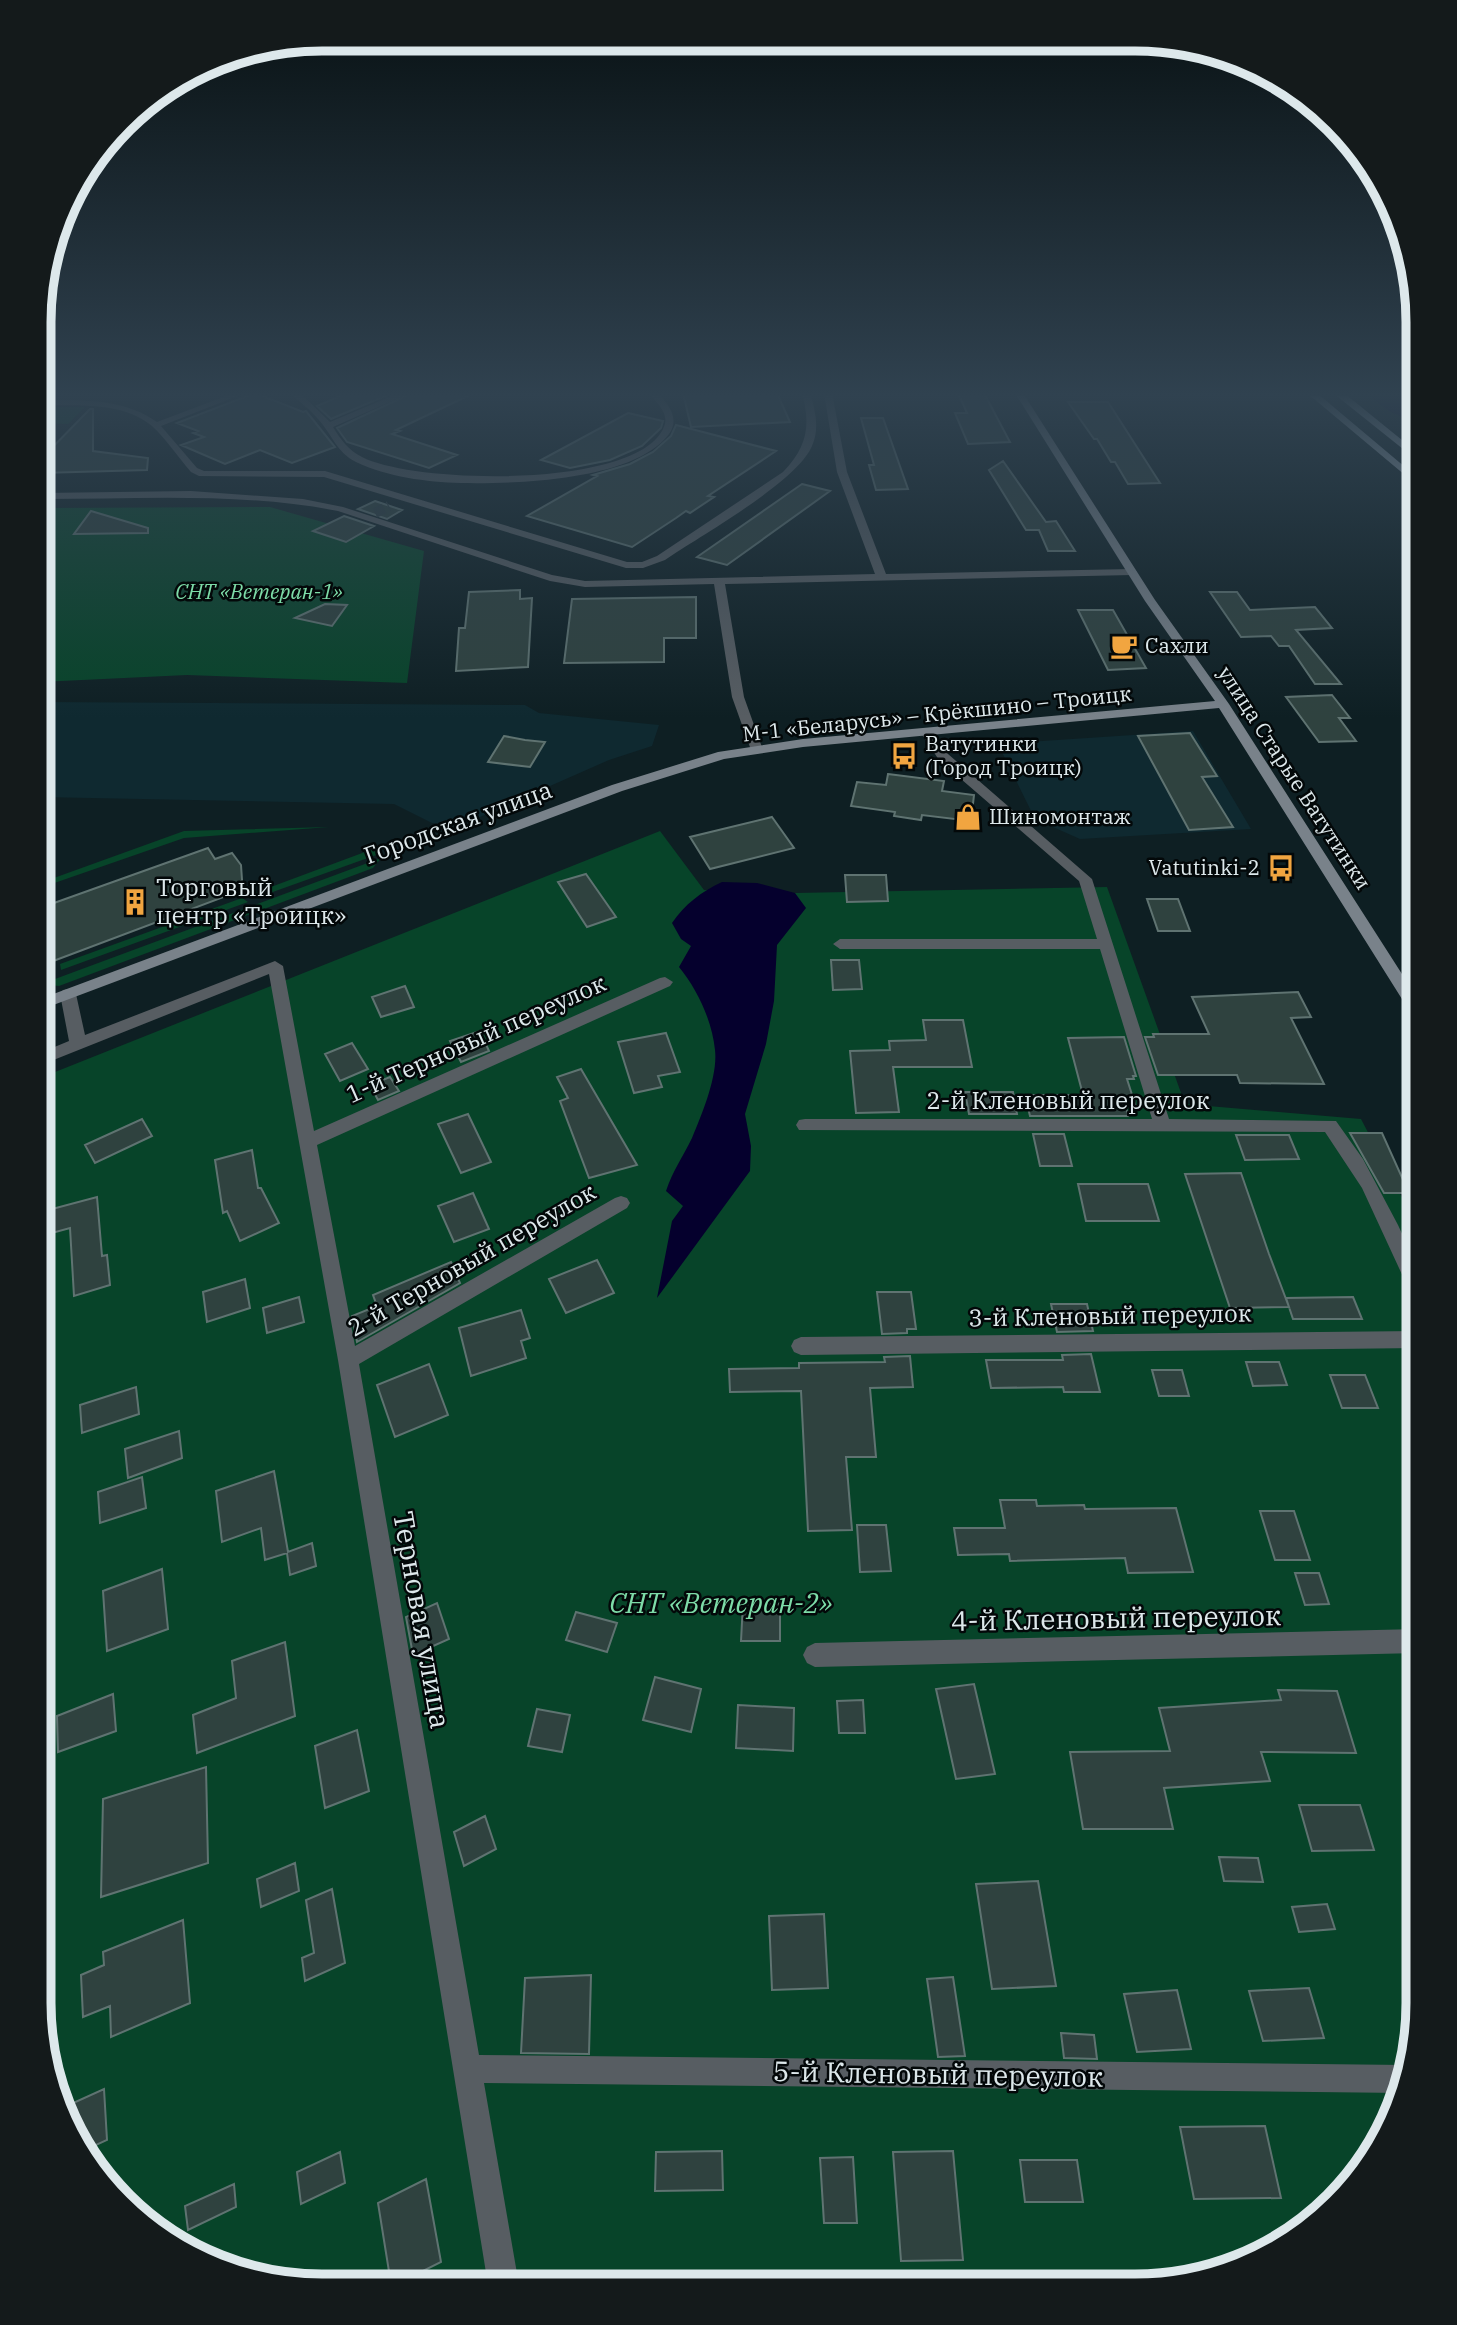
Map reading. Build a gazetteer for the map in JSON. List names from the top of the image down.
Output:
{
  "streets": {
    "main road": ["М-1 «Беларусь» – Крёкшино – Троицк", "улица Старые Ватутинки", "Городская улица"],
    "street": [
      "1-й Терновый переулок",
      "2-й Кленовый переулок",
      "2-й Терновый переулок",
      "3-й Кленовый переулок",
      "4-й Кленовый переулок",
      "Терновая улица",
      "5-й Кленовый переулок"
    ]
  },
  "crossings": [
    ["М-1 «Беларусь» – Крёкшино – Троицк", "улица Старые Ватутинки"],
    ["М-1 «Беларусь» – Крёкшино – Троицк", "Городская улица"],
    ["1-й Терновый переулок", "Терновая улица"],
    ["2-й Терновый переулок", "Терновая улица"],
    ["Терновая улица", "5-й Кленовый переулок"]
  ],
  "parks": ["СНТ «Ветеран-1»", "СНТ «Ветеран-2»"],
  "places": {
    "cafe": ["Сахли"],
    "bus stop": ["Ватутинки (Город Троицк)", "Vatutinki-2"],
    "shop": ["Шиномонтаж"],
    "building": ["Торговый центр «Троицк»"]
  }
}
